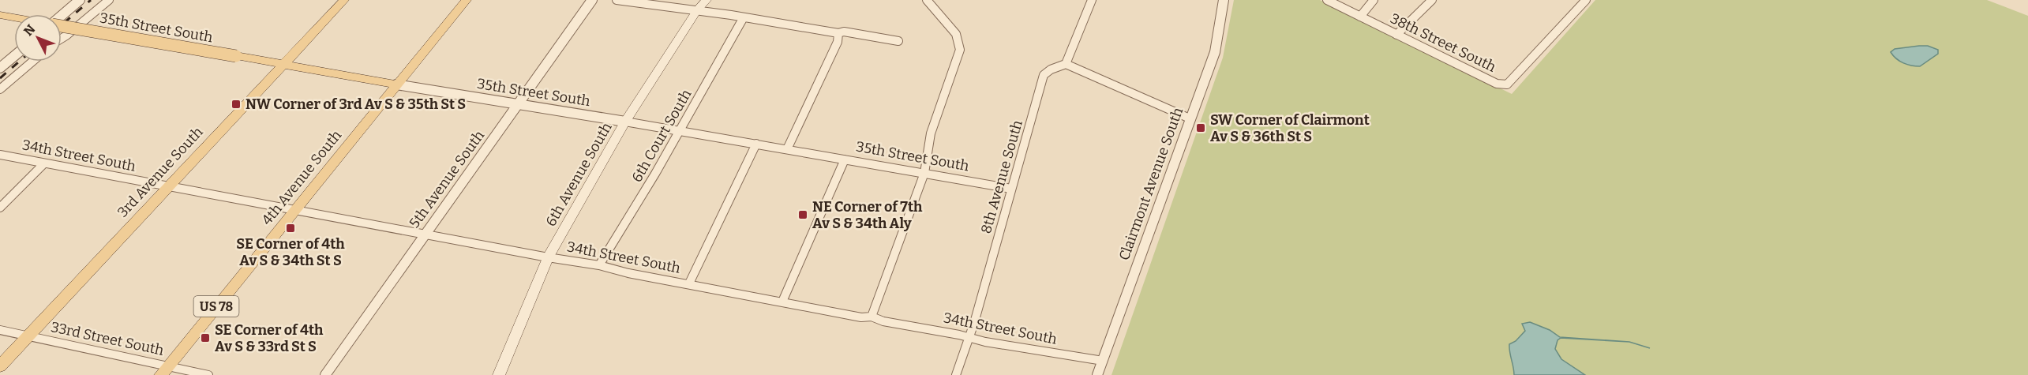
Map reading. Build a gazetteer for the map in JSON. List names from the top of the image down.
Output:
{
  "streets": {
    "main road": [
      "35th Street South",
      "3rd Avenue South",
      "6th Avenue South",
      "4th Avenue South",
      "US 78"
    ],
    "street": [
      "38th Street South",
      "6th Court South",
      "34th Street South",
      "8th Avenue South",
      "5th Avenue South",
      "Clairmont Avenue South",
      "33rd Street South"
    ]
  },
  "crossings": [
    ["35th Street South", "6th Court South"],
    ["35th Street South", "3rd Avenue South"],
    ["35th Street South", "6th Avenue South"],
    ["35th Street South", "8th Avenue South"],
    ["35th Street South", "4th Avenue South"],
    ["35th Street South", "5th Avenue South"],
    ["6th Court South", "34th Street South"],
    ["34th Street South", "3rd Avenue South"],
    ["34th Street South", "6th Avenue South"],
    ["34th Street South", "8th Avenue South"],
    ["34th Street South", "4th Avenue South"],
    ["34th Street South", "5th Avenue South"],
    ["34th Street South", "Clairmont Avenue South"],
    ["3rd Avenue South", "33rd Street South"],
    ["4th Avenue South", "33rd Street South"]
  ],
  "places": {
    "transit": [
      "NW Corner of 3rd Av S & 35th St S",
      "SW Corner of Clairmont Av S & 36th St S",
      "NE Corner of 7th Av S & 34th Aly",
      "SE Corner of 4th Av S & 34th St S",
      "SE Corner of 4th Av S & 33rd St S"
    ]
  },
  "north": "top left"
}
